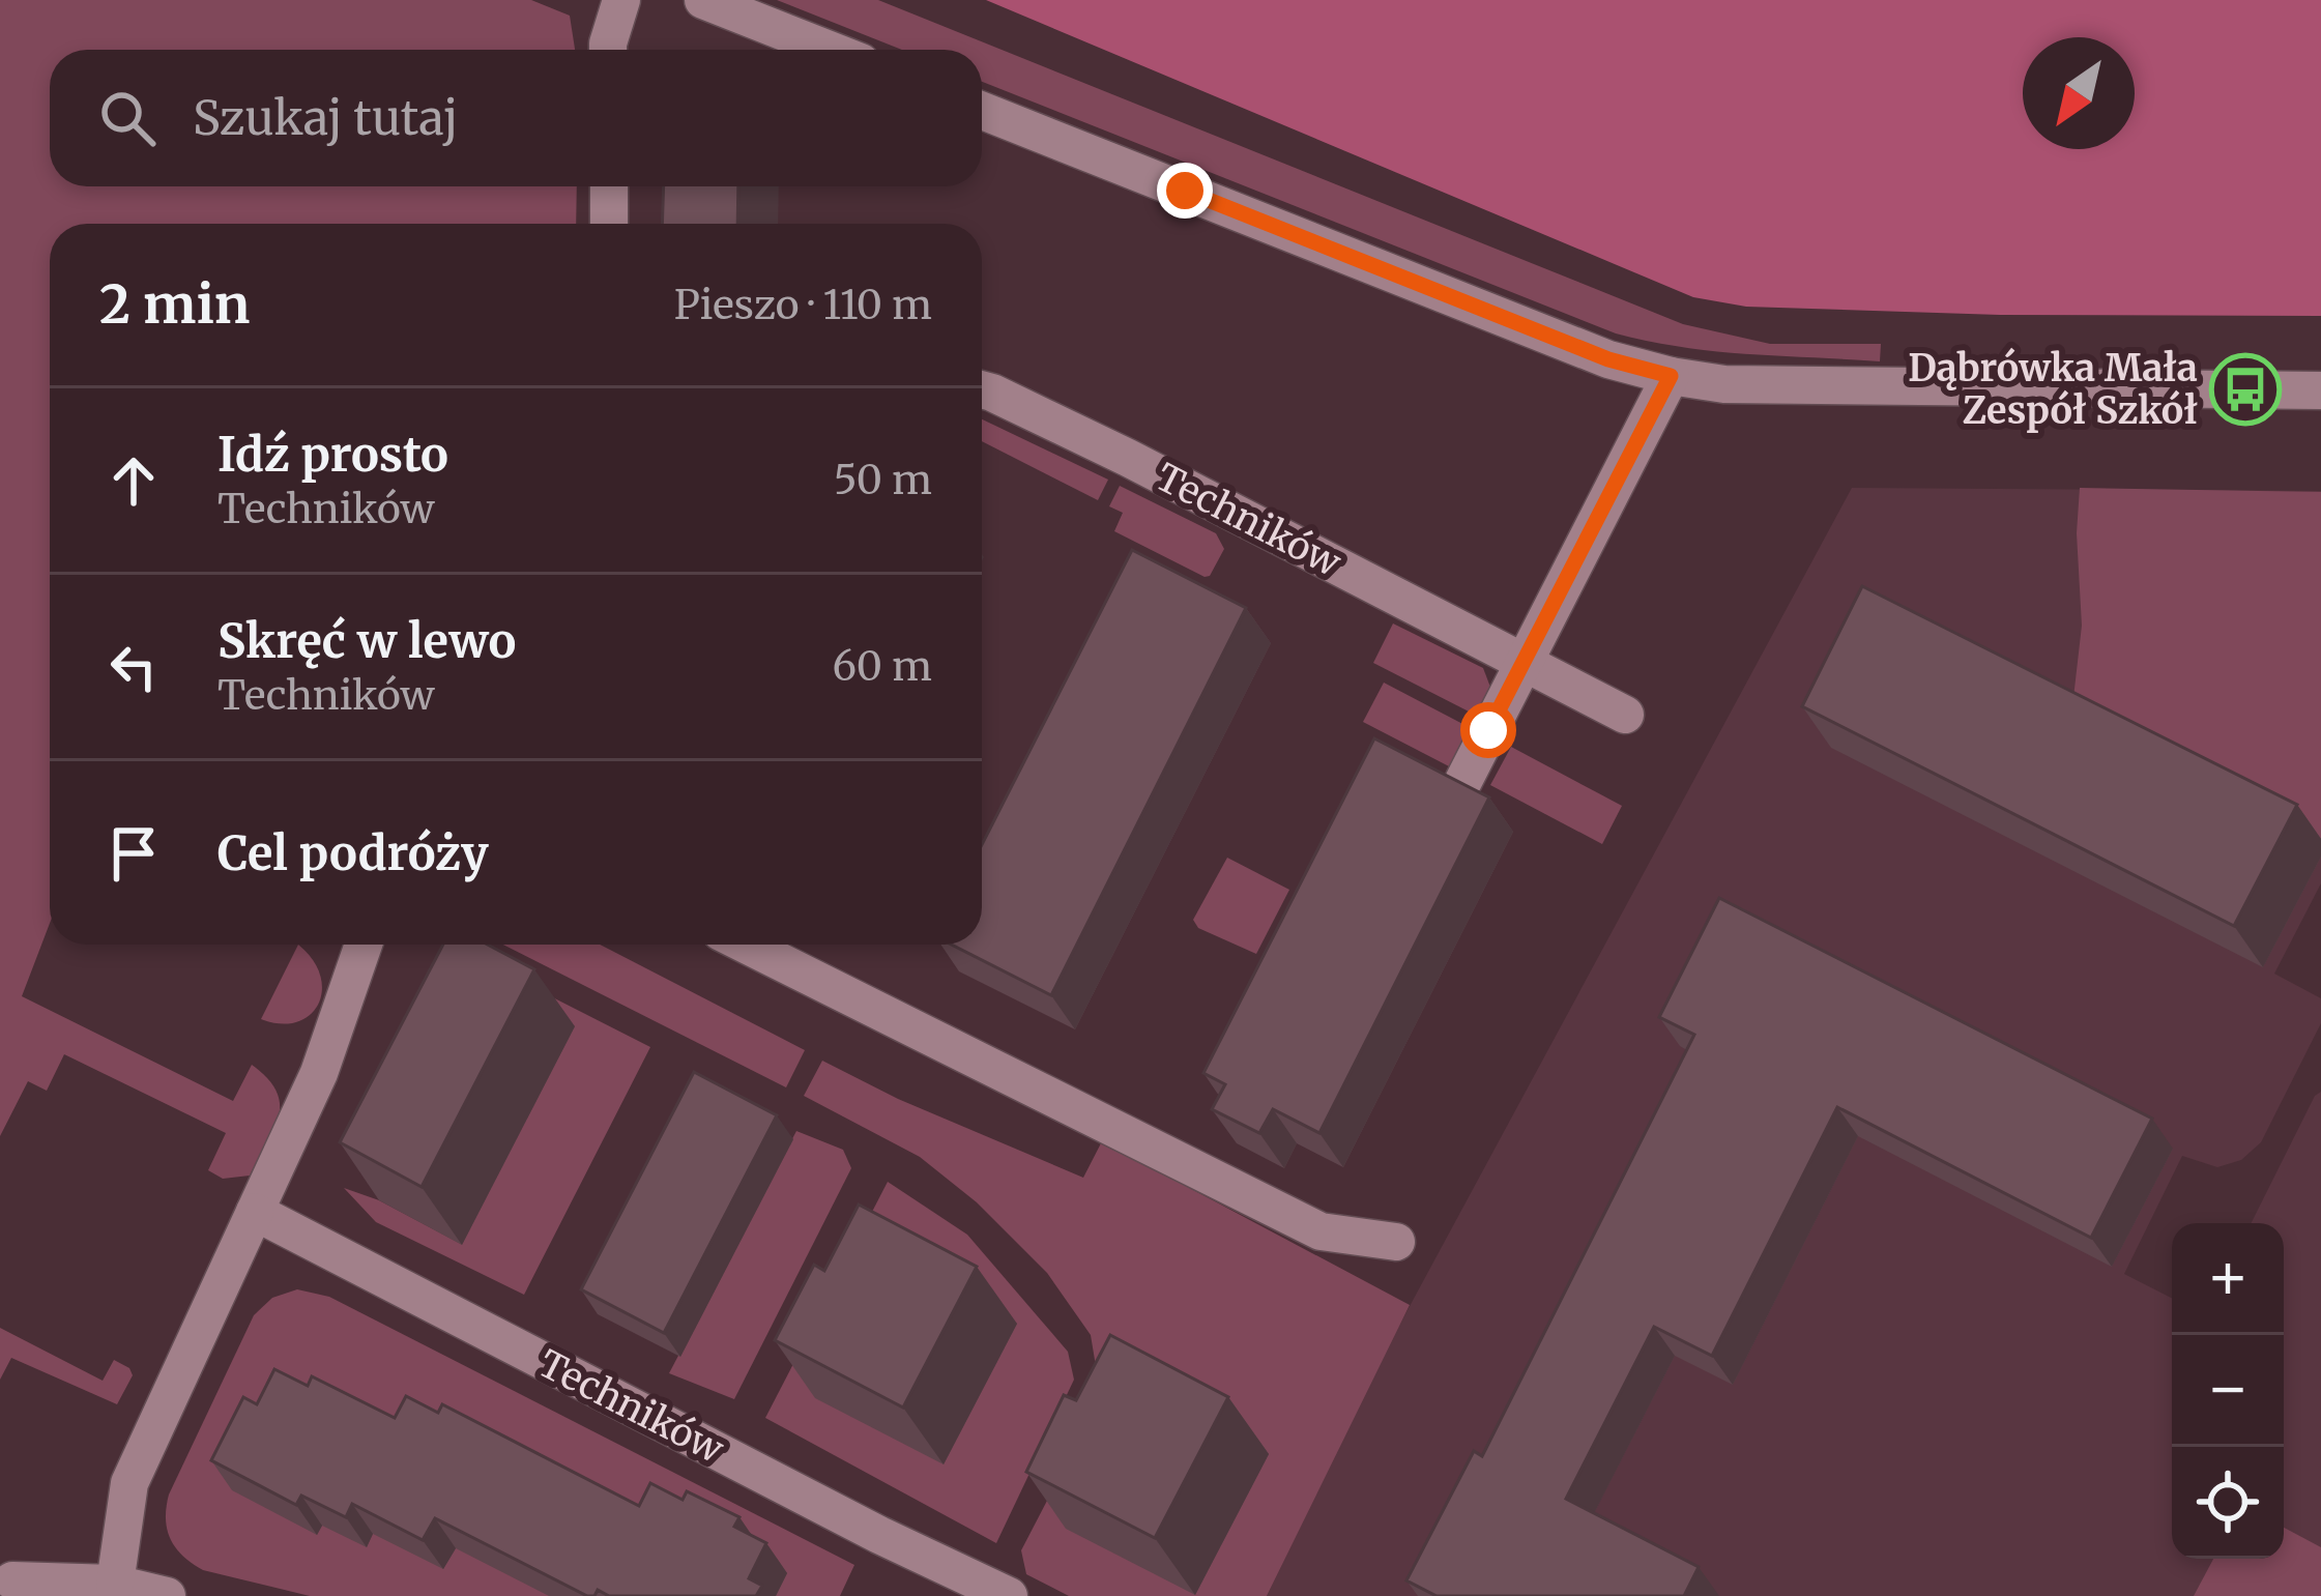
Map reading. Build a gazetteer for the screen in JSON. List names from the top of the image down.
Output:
{
  "streets": {
    "street": ["Techników"]
  },
  "places": {
    "bus stop": ["Dąbrówka Mała Zespół Szkół"]
  },
  "north": "bottom left",
  "page": {
    "search": "Szukaj tutaj",
    "heading": ["2 min", "Pieszo · 110 m"],
    "list": [
      ["Idź prosto", "Techników", "50 m"],
      ["Skręć w lewo", "Techników", "60 m"],
      "Cel podróży"
    ],
    "map_buttons": ["+", "−"]
  }
}
